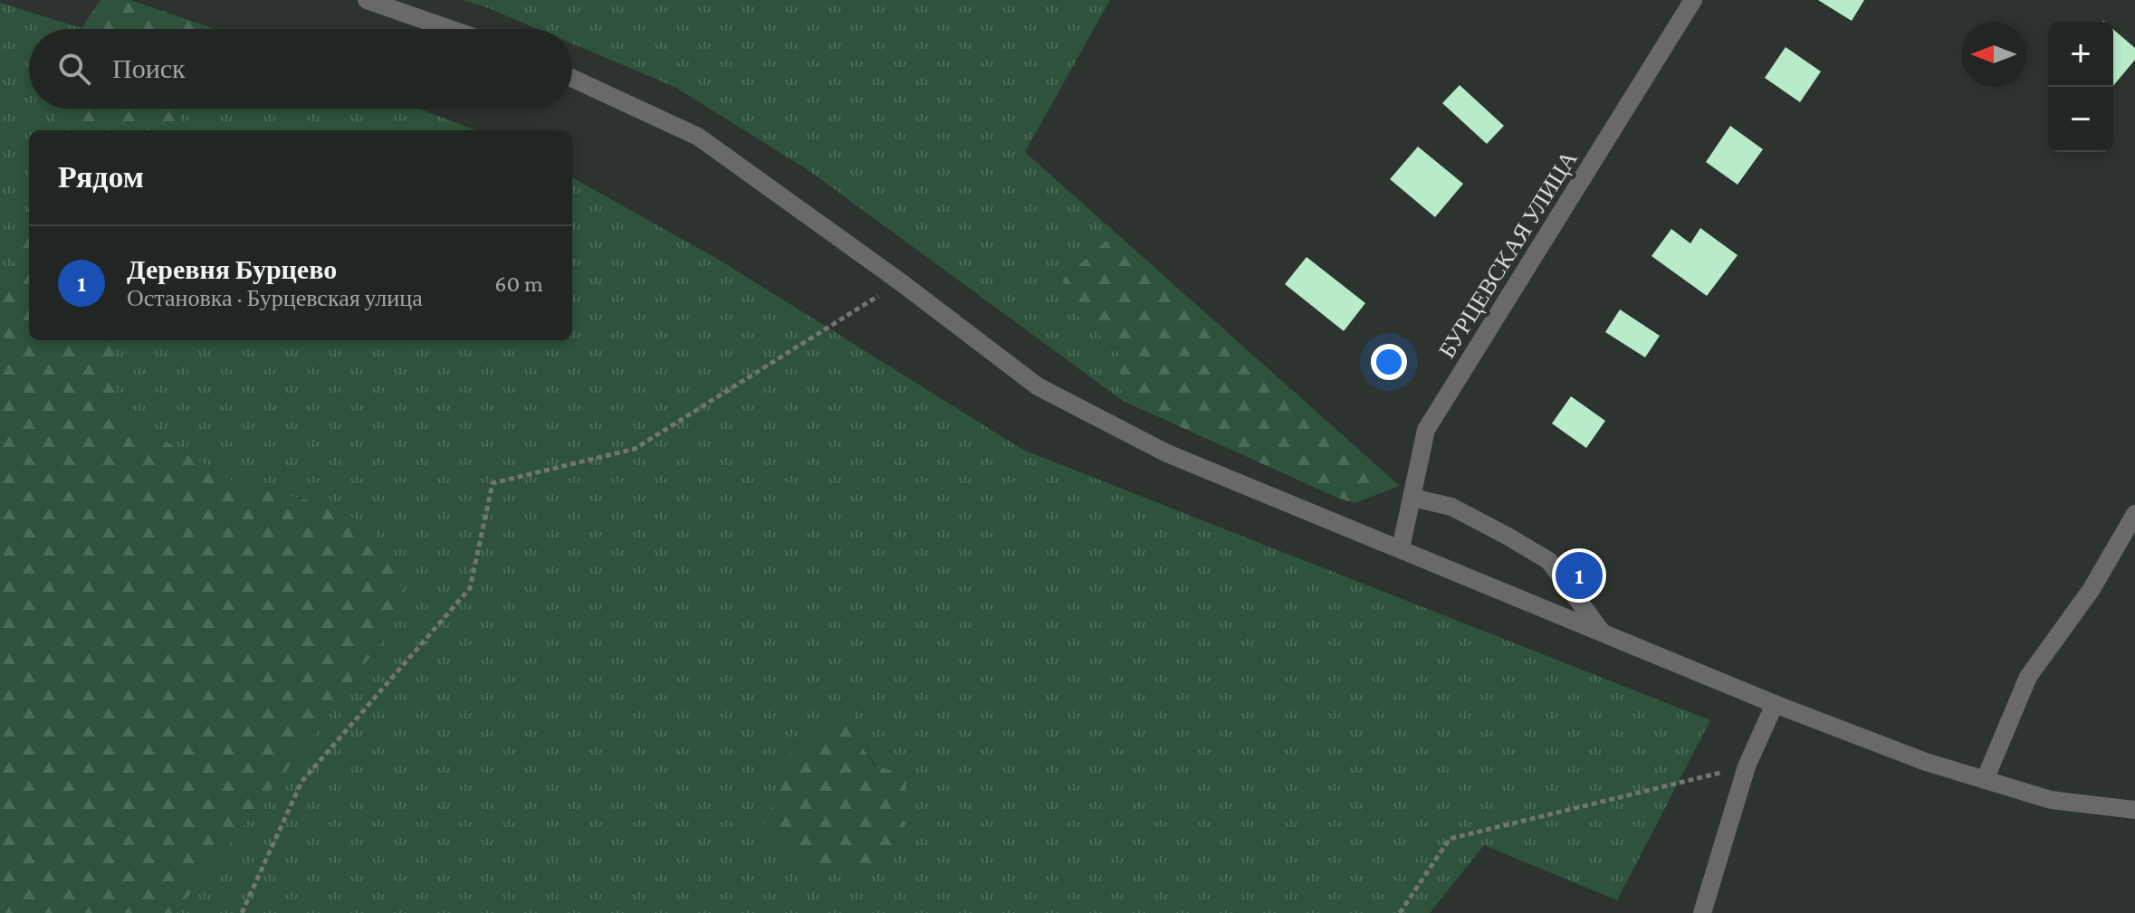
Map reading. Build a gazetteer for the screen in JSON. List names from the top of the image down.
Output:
{
  "streets": {
    "street": ["БУРЦЕВСКАЯ УЛИЦА"]
  },
  "north": "left",
  "page": {
    "map_buttons": ["+", "−"],
    "search": "Поиск",
    "heading": "Рядом",
    "list": [
      {
        "mark": "1",
        "name": "Деревня Бурцево",
        "note": "Остановка · Бурцевская улица",
        "value": "60 m"
      }
    ],
    "pins": "1"
  }
}
